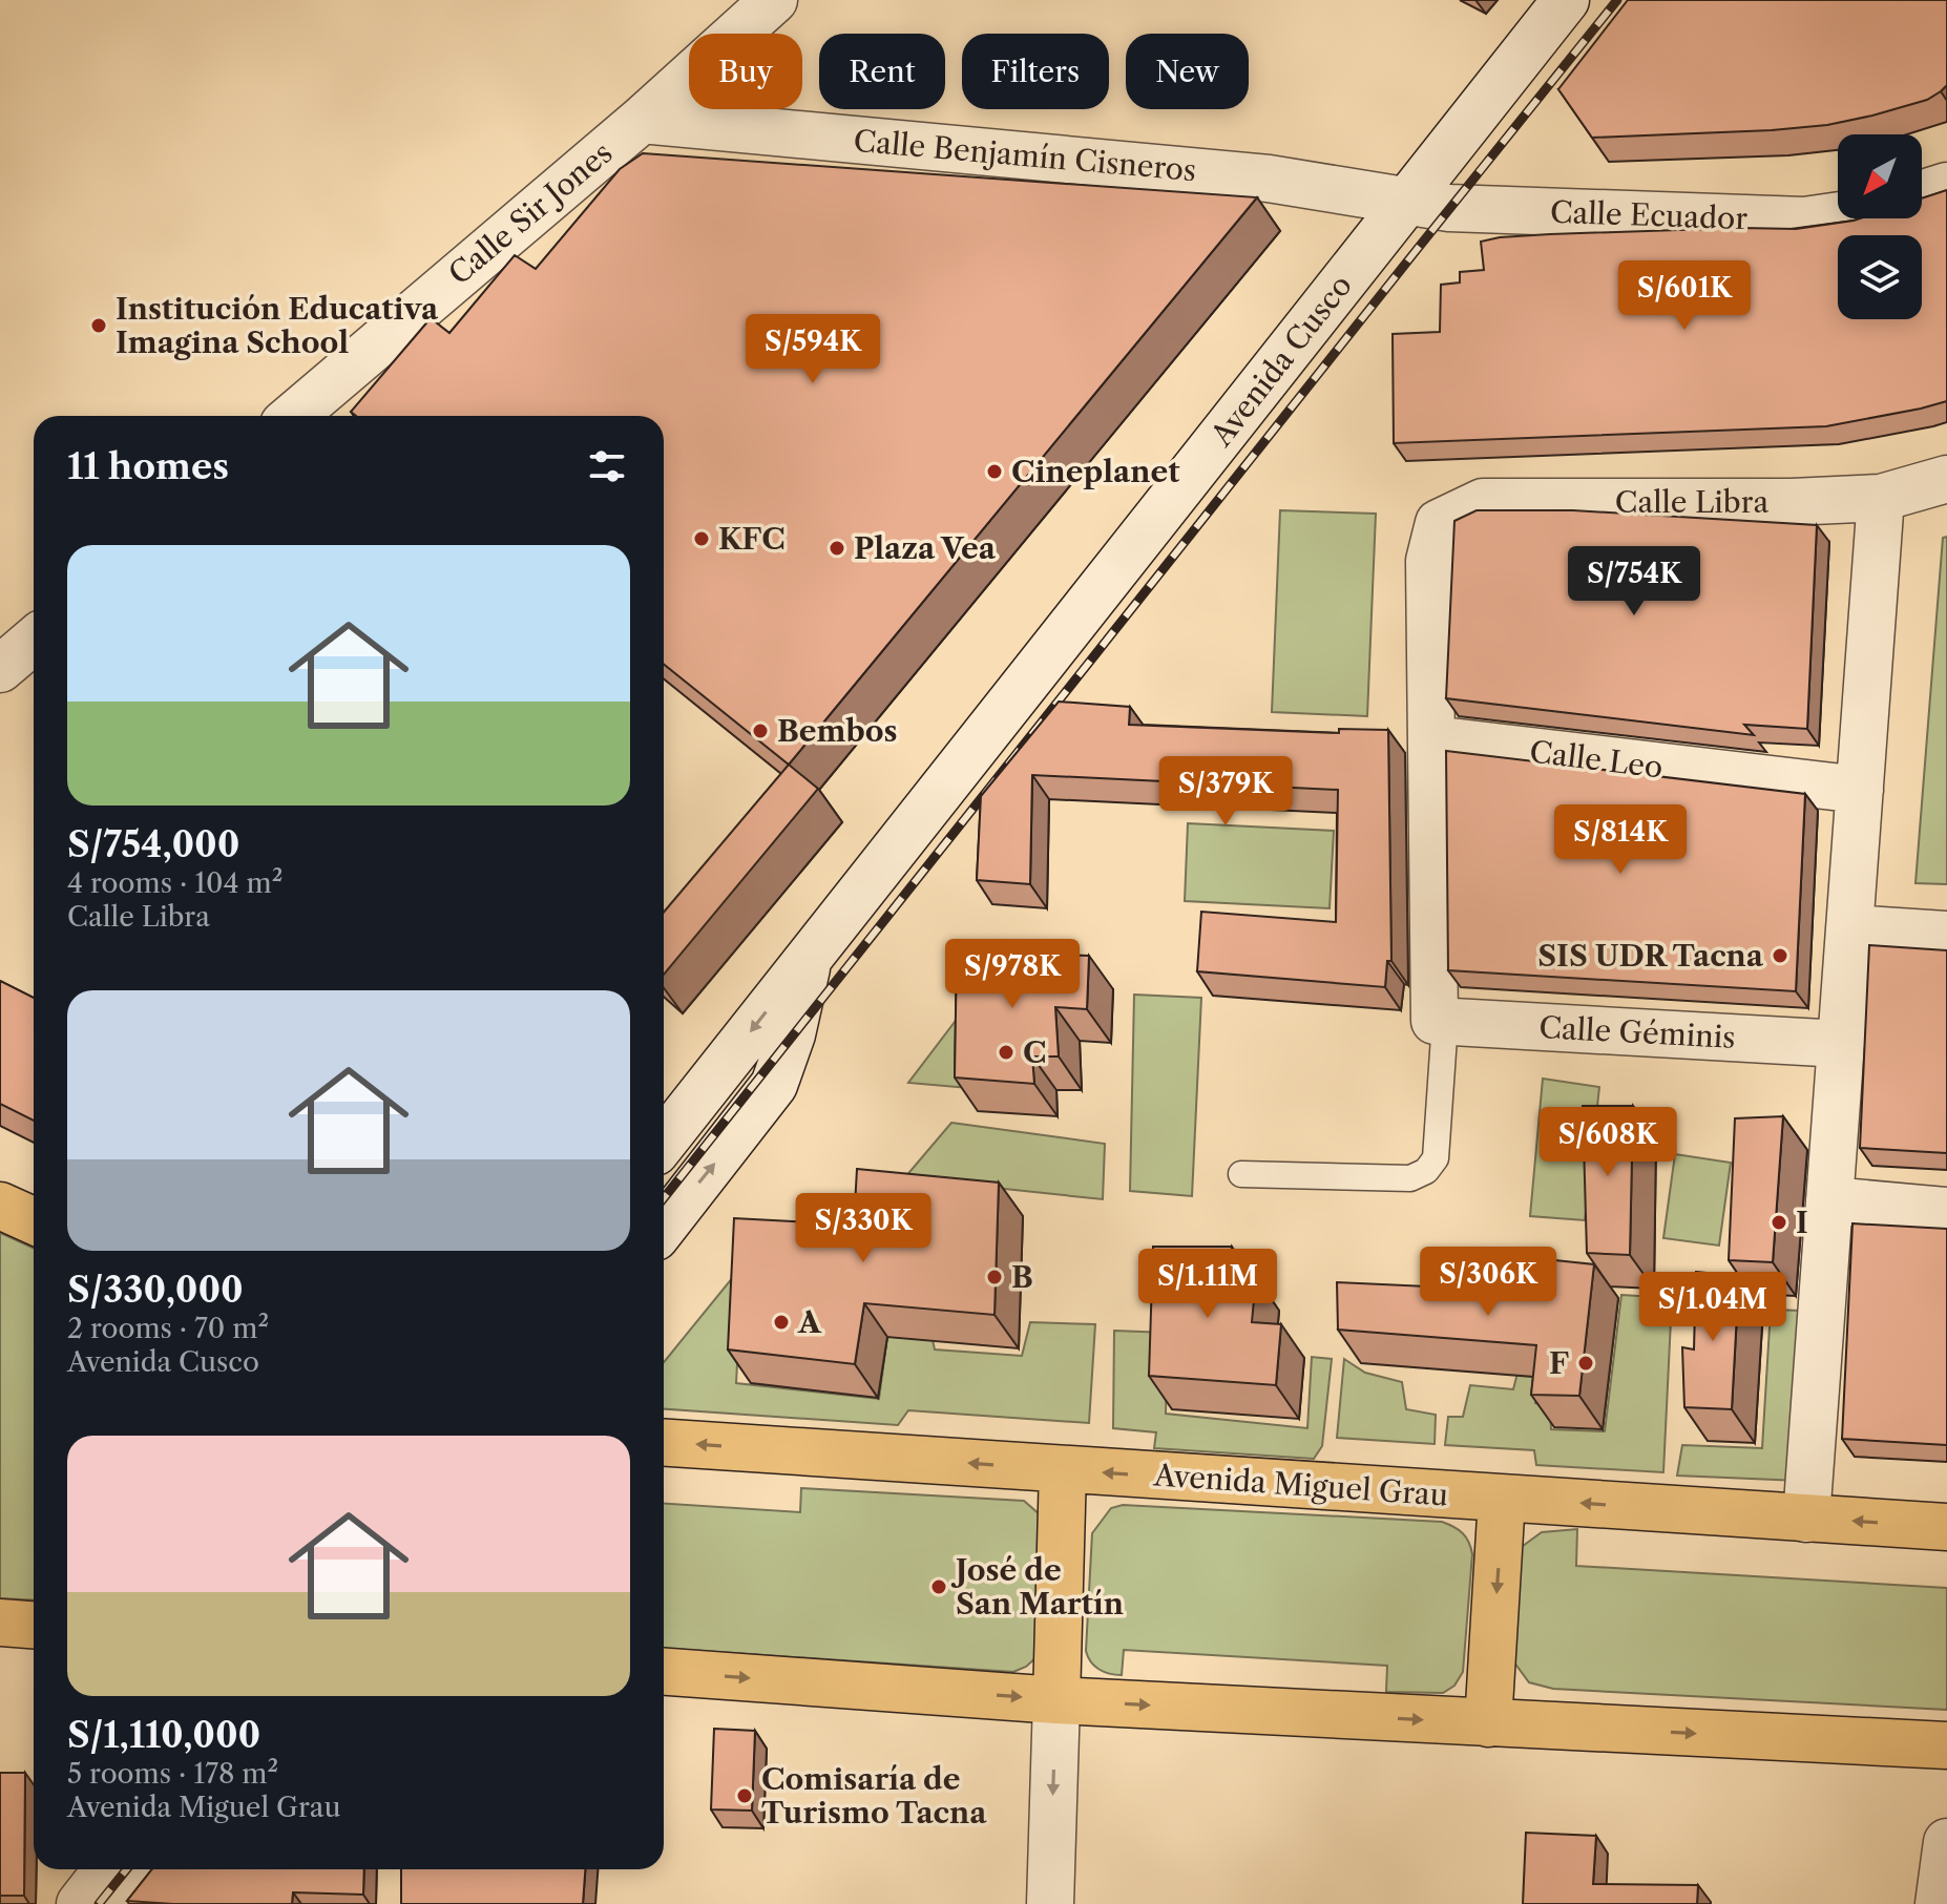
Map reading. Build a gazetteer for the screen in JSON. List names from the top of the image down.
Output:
{
  "streets": {
    "main road": ["Avenida Miguel Grau"],
    "street": [
      "Calle Benjamín Cisneros",
      "Calle Sir Jones",
      "Calle Ecuador",
      "Avenida Cusco",
      "Calle Libra",
      "Calle Leo",
      "Calle Géminis"
    ]
  },
  "crossings": [
    ["Calle Benjamín Cisneros", "Calle Sir Jones"],
    ["Calle Benjamín Cisneros", "Calle Ecuador"],
    ["Calle Benjamín Cisneros", "Avenida Cusco"],
    ["Calle Ecuador", "Avenida Cusco"],
    ["Calle Libra", "Calle Leo"]
  ],
  "places": [
    "Institución Educativa Imagina School",
    "Cineplanet",
    "KFC",
    "Plaza Vea",
    "Bembos",
    "SIS UDR Tacna",
    "C",
    "I",
    "B",
    "A",
    "F",
    "José de San Martín",
    "Comisaría de Turismo Tacna"
  ],
  "north": "bottom left",
  "page": {
    "chip": [
      "Buy",
      "Rent",
      "Filters",
      "New"
    ],
    "price": [
      "S/601K",
      "S/594K",
      "S/754K",
      "S/379K",
      "S/814K",
      "S/978K",
      "S/608K",
      "S/330K",
      "S/306K",
      "S/1.11M",
      "S/1.04M"
    ],
    "heading": "11 homes",
    "list": [
      {
        "name": "S/754,000",
        "note": "4 rooms · 104 m² · Calle Libra"
      },
      {
        "name": "S/330,000",
        "note": "2 rooms · 70 m² · Avenida Cusco"
      },
      {
        "name": "S/1,110,000",
        "note": "5 rooms · 178 m² · Avenida Miguel Grau"
      }
    ]
  }
}
